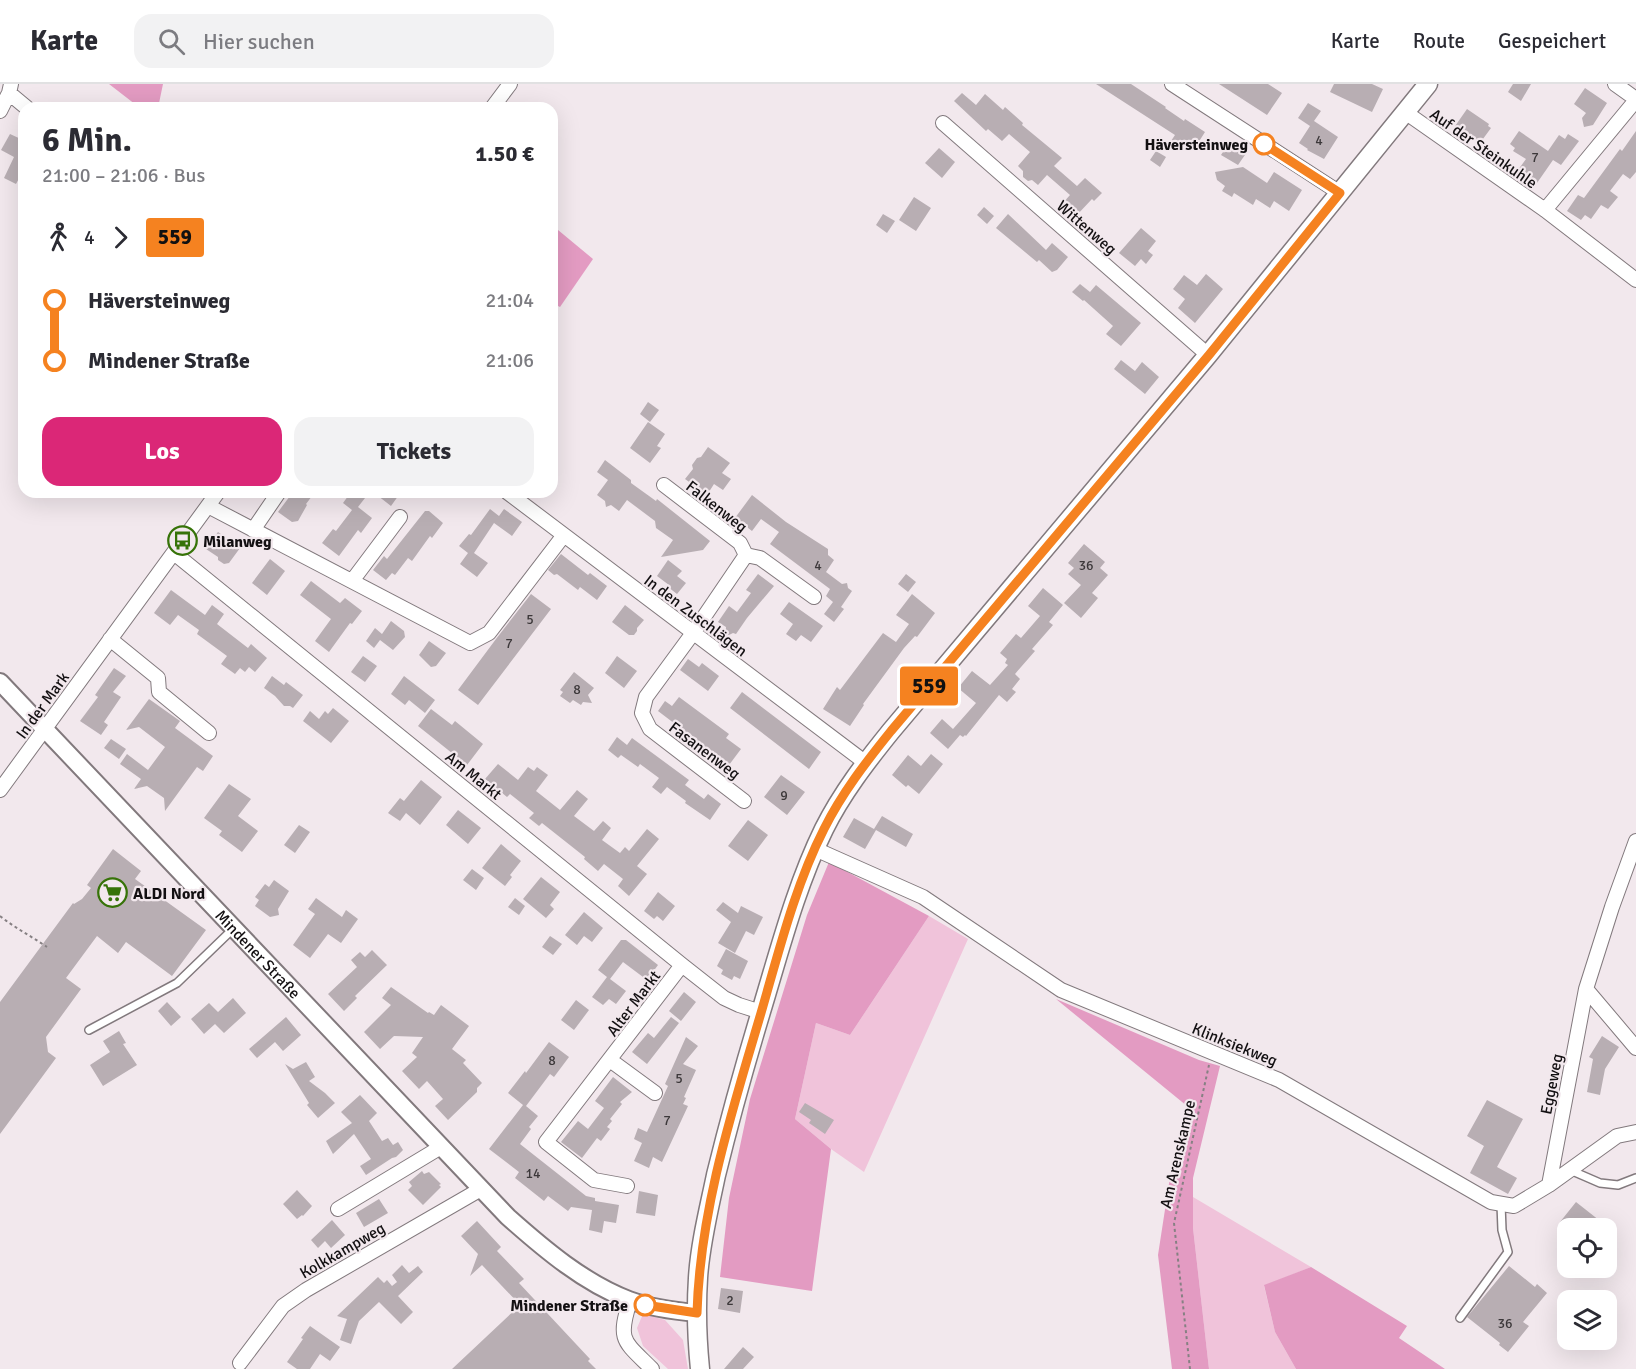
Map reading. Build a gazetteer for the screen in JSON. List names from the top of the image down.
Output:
{
  "streets": {
    "street": [
      "Auf der Steinkuhle",
      "Wittenweg",
      "Falkenweg",
      "In den Zuschlägen",
      "In der Mark",
      "Fasanenweg",
      "Am Markt",
      "Mindener Straße",
      "Alter Markt",
      "Klinksiekweg",
      "Eggeweg",
      "Kolkkampweg"
    ],
    "path": ["Am Arenskampe"]
  },
  "crossings": [
    ["Falkenweg", "In den Zuschlägen"],
    ["Falkenweg", "Fasanenweg"],
    ["In den Zuschlägen", "Fasanenweg"],
    ["In der Mark", "Am Markt"],
    ["In der Mark", "Mindener Straße"],
    ["Am Markt", "Alter Markt"],
    ["Mindener Straße", "Kolkkampweg"],
    ["Klinksiekweg", "Am Arenskampe"]
  ],
  "places": {
    "other": ["Häversteinweg", "Mindener Straße"],
    "bus stop": ["Milanweg"],
    "supermarket": ["ALDI Nord"]
  },
  "lines": ["bus line 559"],
  "house_numbers": [
    "4",
    "7",
    "4",
    "36",
    "5",
    "7",
    "8",
    "9",
    "8",
    "5",
    "7",
    "14",
    "2",
    "36"
  ],
  "page": {
    "header": "Karte",
    "search": "Hier suchen",
    "nav": ["Karte", "Route", "Gespeichert"],
    "on_map": "559",
    "heading": ["6 Min.", "21:00 – 21:06 · Bus", "1.50 €"],
    "legs": ["4", "559"],
    "list": [
      {
        "name": "Häversteinweg",
        "value": "21:04"
      },
      {
        "name": "Mindener Straße",
        "value": "21:06"
      }
    ],
    "buttons": ["Los", "Tickets"]
  }
}
